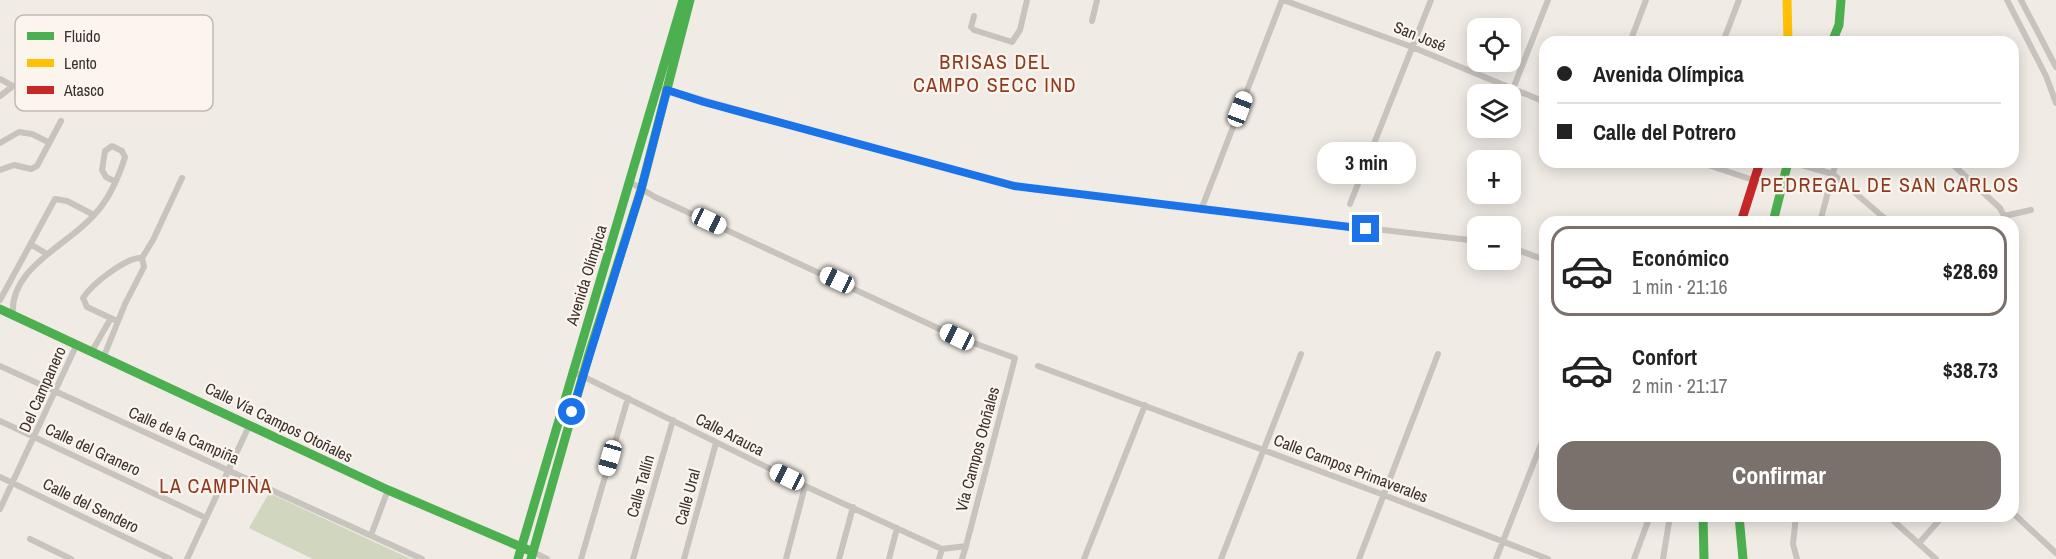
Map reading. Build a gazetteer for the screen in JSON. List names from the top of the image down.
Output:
{
  "streets": {
    "street": [
      "San José",
      "Avenida Olímpica",
      "Del Campanero",
      "Calle Vía Campos Otoñales",
      "Calle Arauca",
      "Calle de la Campiña",
      "Calle del Granero",
      "Vía Campos Otoñales",
      "Calle Campos Primaverales",
      "Calle Tallín",
      "Calle Ural",
      "Calle del Sendero"
    ]
  },
  "crossings": [
    ["Avenida Olímpica", "Calle Vía Campos Otoñales"],
    ["Avenida Olímpica", "Calle Arauca"],
    ["Avenida Olímpica", "Vía Campos Otoñales"],
    ["Del Campanero", "Calle Vía Campos Otoñales"],
    ["Del Campanero", "Calle de la Campiña"],
    ["Del Campanero", "Calle del Granero"],
    ["Del Campanero", "Calle del Sendero"],
    ["Calle Arauca", "Calle Tallín"],
    ["Calle Arauca", "Calle Ural"]
  ],
  "districts": ["BRISAS DEL CAMPO SECC IND", "PEDREGAL DE SAN CARLOS", "LA CAMPIÑA"],
  "legend": ["Fluido", "Lento", "Atasco"],
  "page": {
    "map_buttons": ["+", "−"],
    "banner": ["Avenida Olímpica", "Calle del Potrero"],
    "bubble": "3 min",
    "list": [
      {
        "name": "Económico",
        "note": "1 min · 21:16",
        "value": "$28.69"
      },
      {
        "name": "Confort",
        "note": "2 min · 21:17",
        "value": "$38.73"
      }
    ],
    "buttons": "Confirmar"
  }
}
